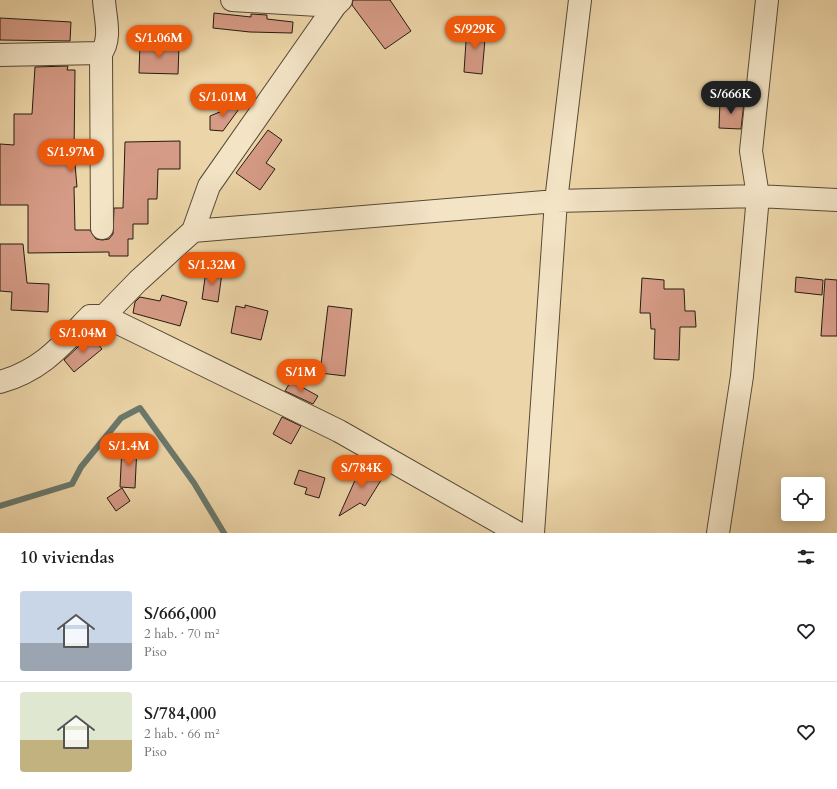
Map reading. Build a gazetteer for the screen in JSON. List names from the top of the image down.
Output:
{
  "page": {
    "price": [
      "S/929K",
      "S/1.06M",
      "S/666K",
      "S/1.01M",
      "S/1.97M",
      "S/1.32M",
      "S/1.04M",
      "S/1M",
      "S/1.4M",
      "S/784K"
    ],
    "heading": "10 viviendas",
    "list": [
      {
        "name": "S/666,000",
        "note": "2 hab. · 70 m² · Piso"
      },
      {
        "name": "S/784,000",
        "note": "2 hab. · 66 m² · Piso"
      }
    ]
  }
}
